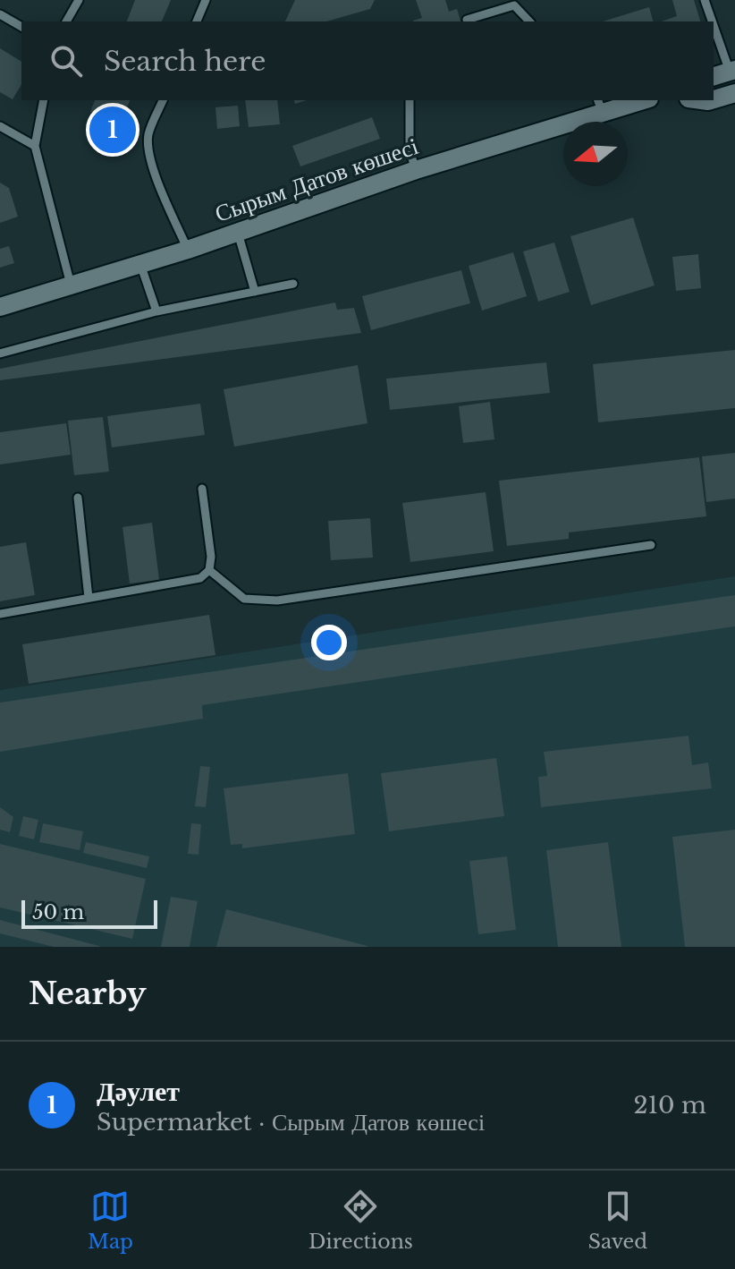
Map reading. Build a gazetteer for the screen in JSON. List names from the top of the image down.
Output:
{
  "streets": {
    "main road": ["Сырым Датов көшесі"]
  },
  "scale_bar": "50 m",
  "north": "left",
  "page": {
    "search": "Search here",
    "pins": "1",
    "scale": "50 m",
    "heading": "Nearby",
    "list": [
      {
        "mark": "1",
        "name": "Дәулет",
        "note": "Supermarket · Сырым Датов көшесі",
        "value": "210 m"
      }
    ],
    "nav": ["Map", "Directions", "Saved"]
  }
}
